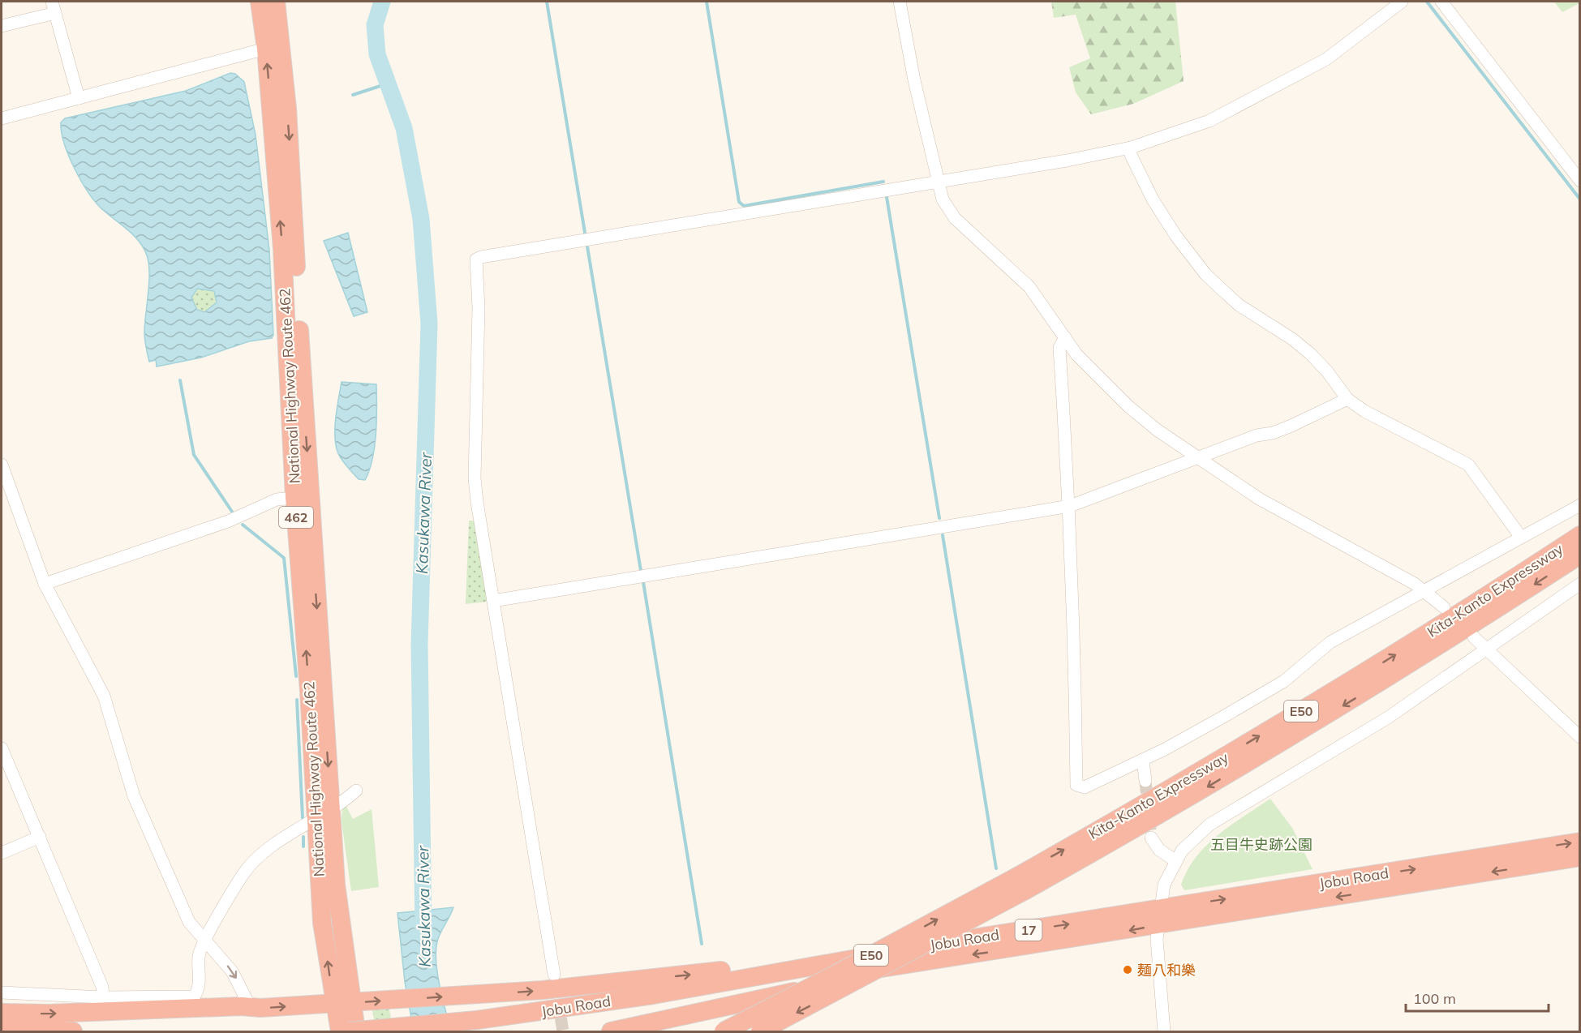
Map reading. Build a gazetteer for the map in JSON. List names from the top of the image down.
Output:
{
  "streets": {
    "highway": [
      "National Highway Route 462",
      "462",
      "Kita-Kanto Expressway",
      "E50",
      "Jobu Road",
      "17"
    ]
  },
  "water": ["Kasukawa River"],
  "parks": ["五目牛史跡公園"],
  "places": ["麺八和樂"],
  "scale_bar": "100 m"
}
